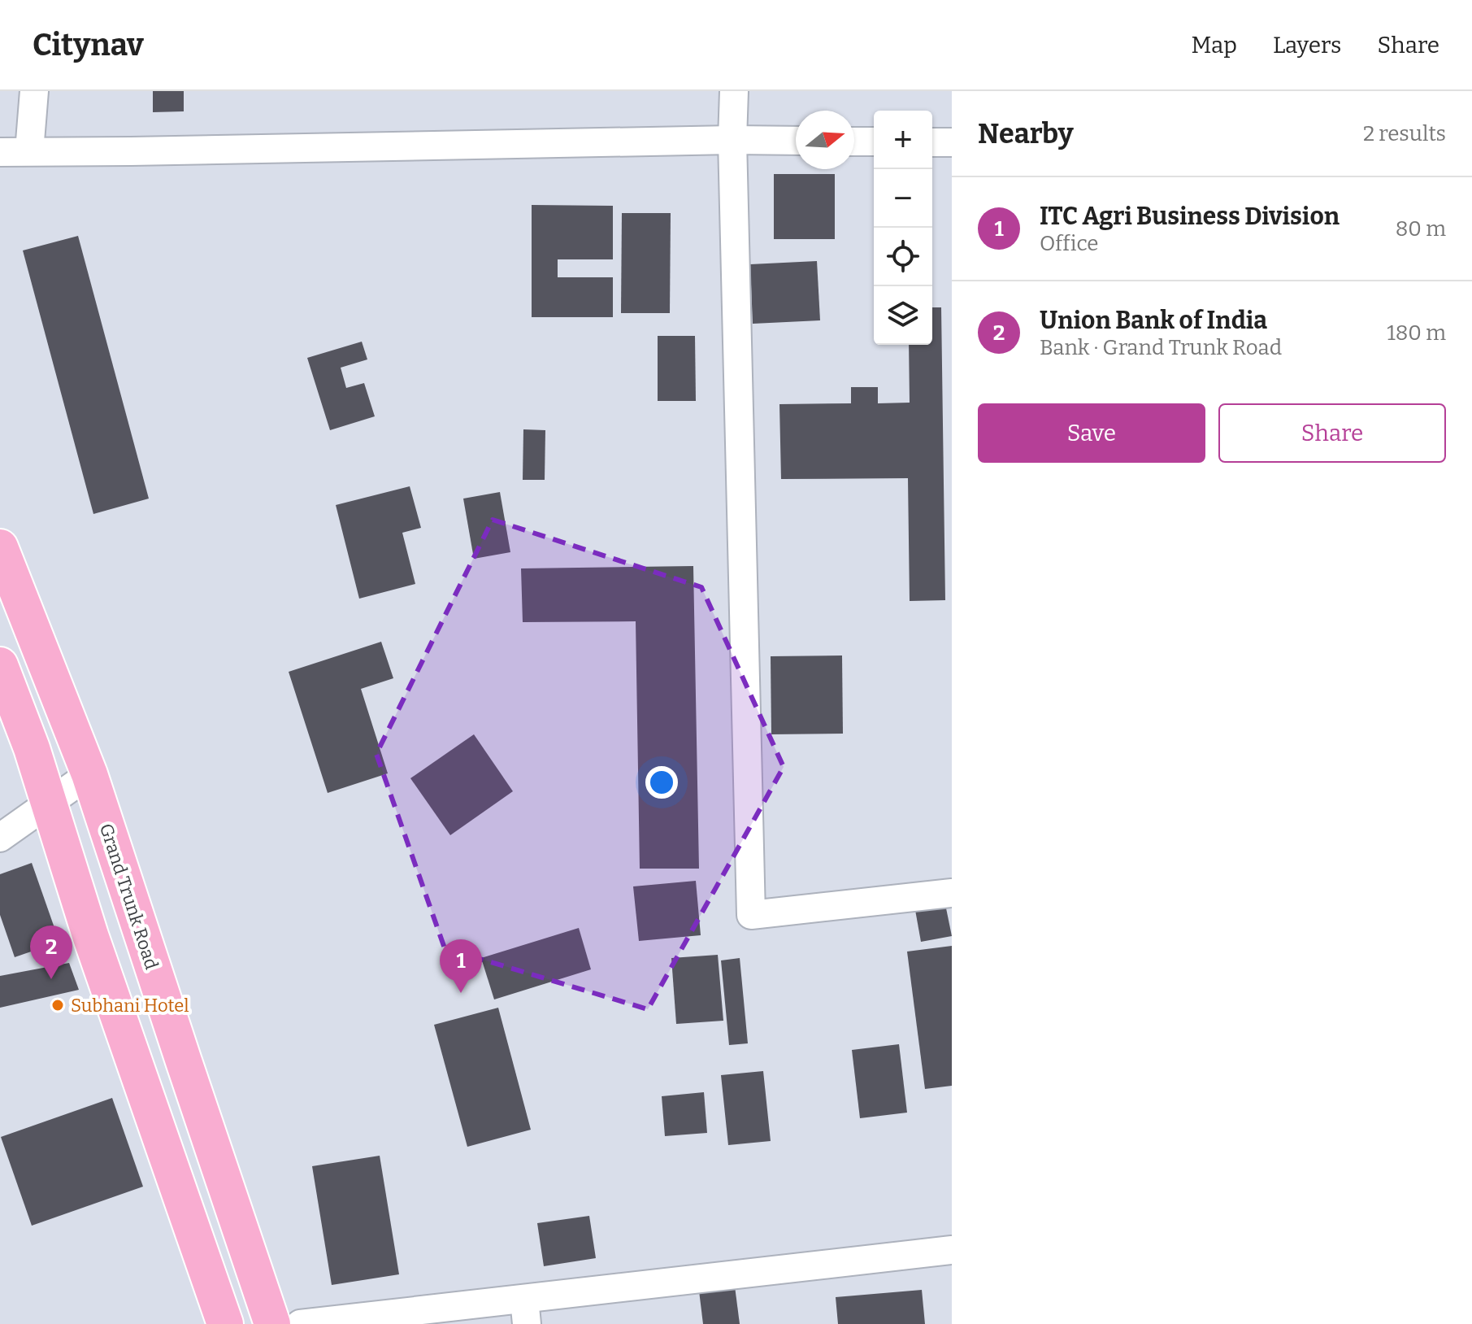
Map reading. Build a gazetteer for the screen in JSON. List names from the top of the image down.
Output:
{
  "streets": {
    "main road": ["Grand Trunk Road"]
  },
  "places": ["Subhani Hotel"],
  "north": "right",
  "page": {
    "header": "Citynav",
    "nav": ["Map", "Layers", "Share"],
    "heading": ["Nearby", "2 results"],
    "map_buttons": ["+", "−"],
    "list": [
      {
        "mark": "1",
        "name": "ITC Agri Business Division",
        "note": "Office",
        "value": "80 m"
      },
      {
        "mark": "2",
        "name": "Union Bank of India",
        "note": "Bank · Grand Trunk Road",
        "value": "180 m"
      }
    ],
    "buttons": ["Save", "Share"],
    "pins": ["2", "1"]
  }
}
